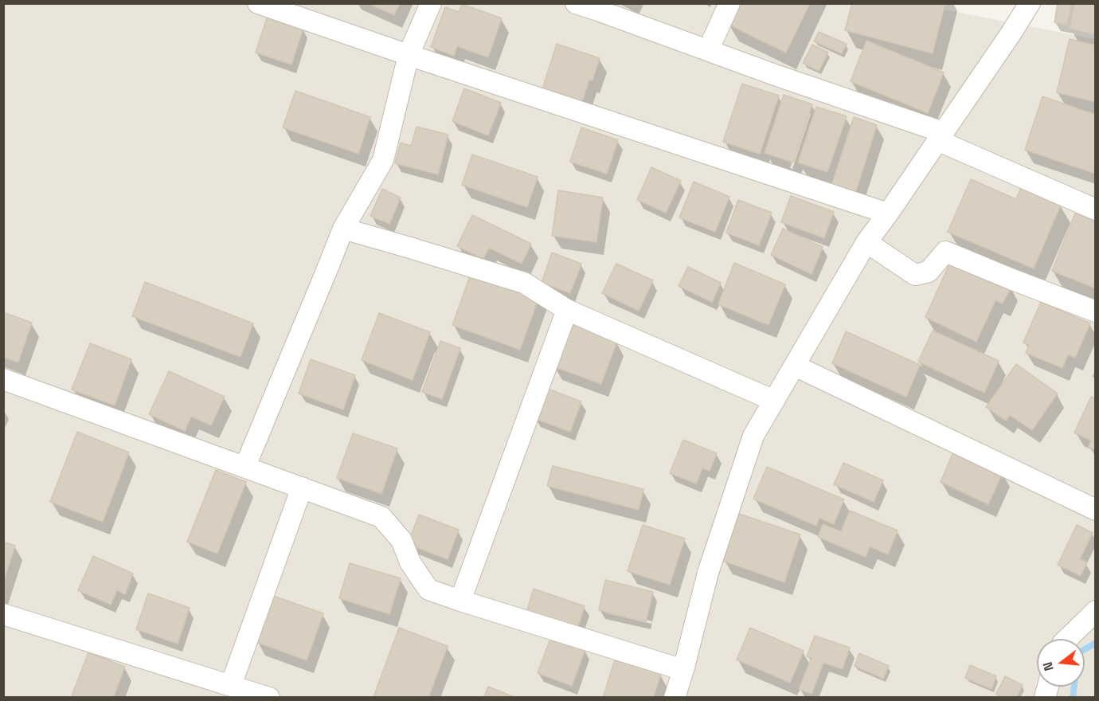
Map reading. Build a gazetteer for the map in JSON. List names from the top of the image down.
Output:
{
  "north": "left"
}
